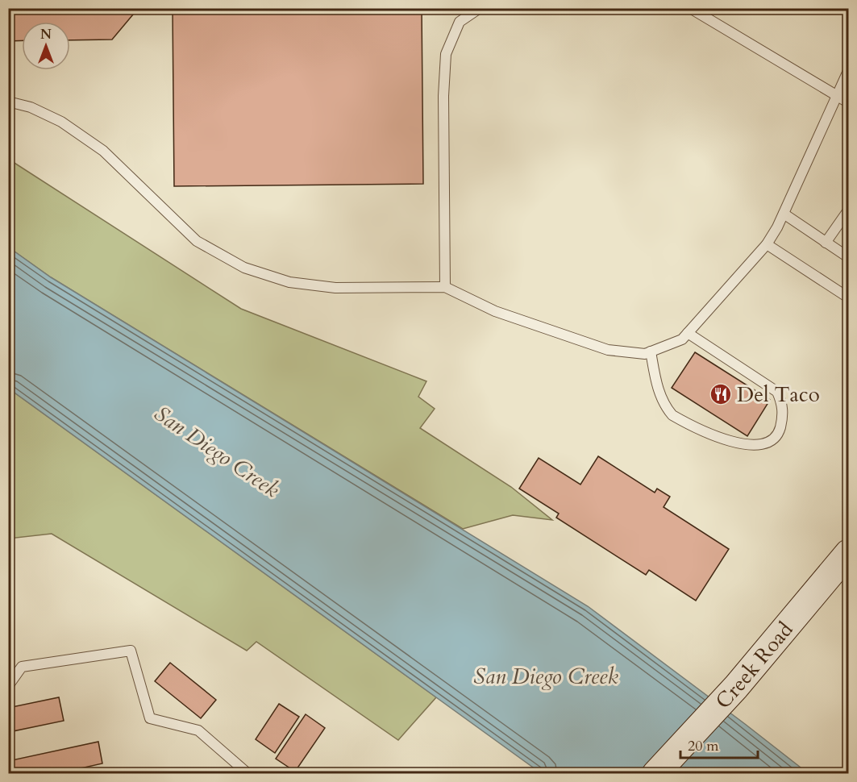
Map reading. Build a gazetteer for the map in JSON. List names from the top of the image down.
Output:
{
  "streets": {
    "street": ["Creek Road"]
  },
  "water": ["San Diego Creek"],
  "places": {
    "restaurant": ["Del Taco"]
  },
  "scale_bar": "20 m",
  "north": "top"
}
